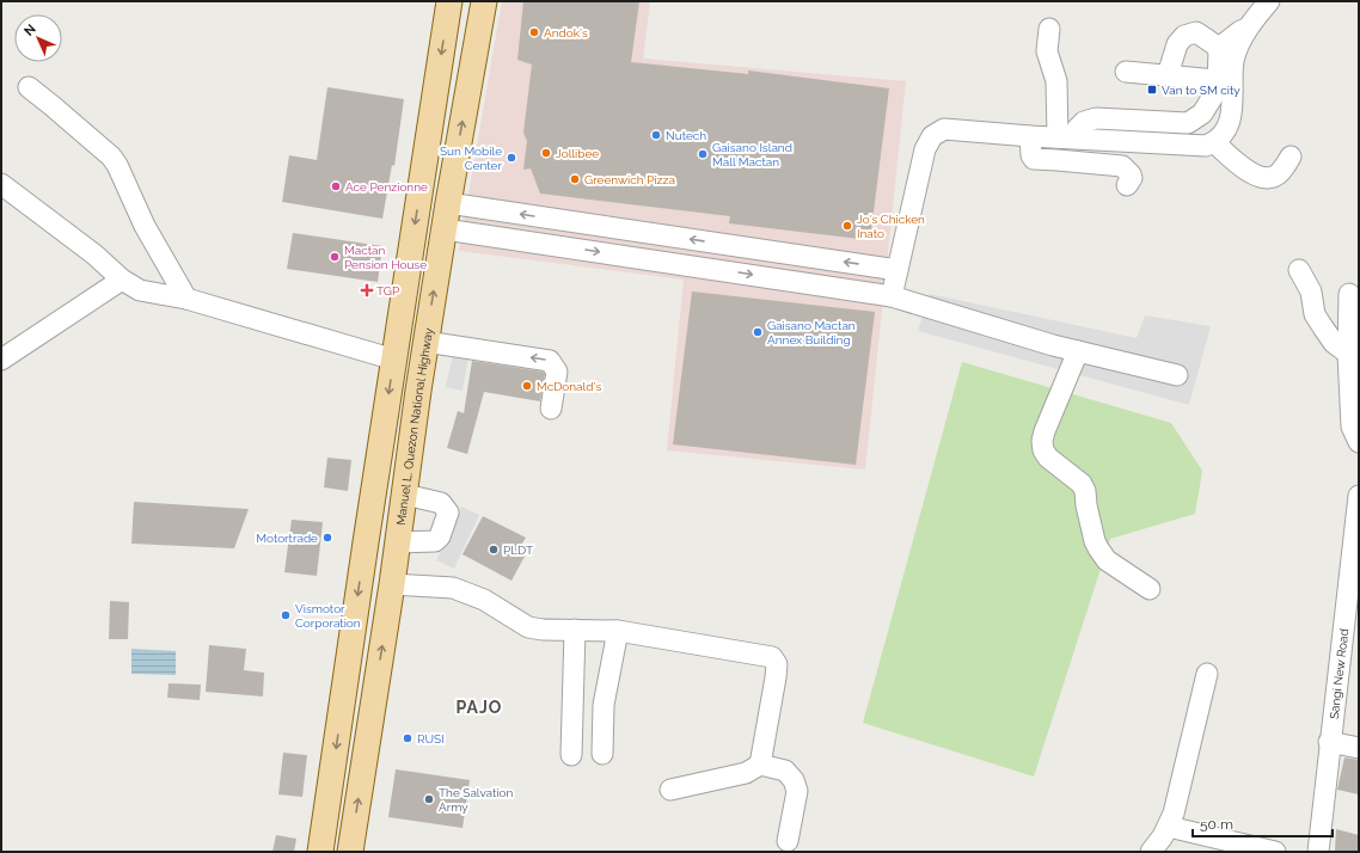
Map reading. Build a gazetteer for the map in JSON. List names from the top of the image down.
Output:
{
  "streets": {
    "main road": ["Manuel L. Quezon National Highway"],
    "street": ["Sangi New Road"]
  },
  "districts": ["PAJO"],
  "places": {
    "other": [
      "Andok's",
      "Nutech",
      "Jollibee",
      "Gaisano Island Mall Mactan",
      "Sun Mobile Center",
      "Greenwich Pizza",
      "Ace Penzionne",
      "Jo's Chicken Inato",
      "Mactan Pension House",
      "Gaisano Mactan Annex Building",
      "McDonald's",
      "Motortrade",
      "PLDT",
      "Vismotor Corporation",
      "RUSI",
      "The Salvation Army"
    ],
    "transit": ["Van to SM city"],
    "health": ["TGP"]
  },
  "scale_bar": "50 m",
  "north": "top left"
}
